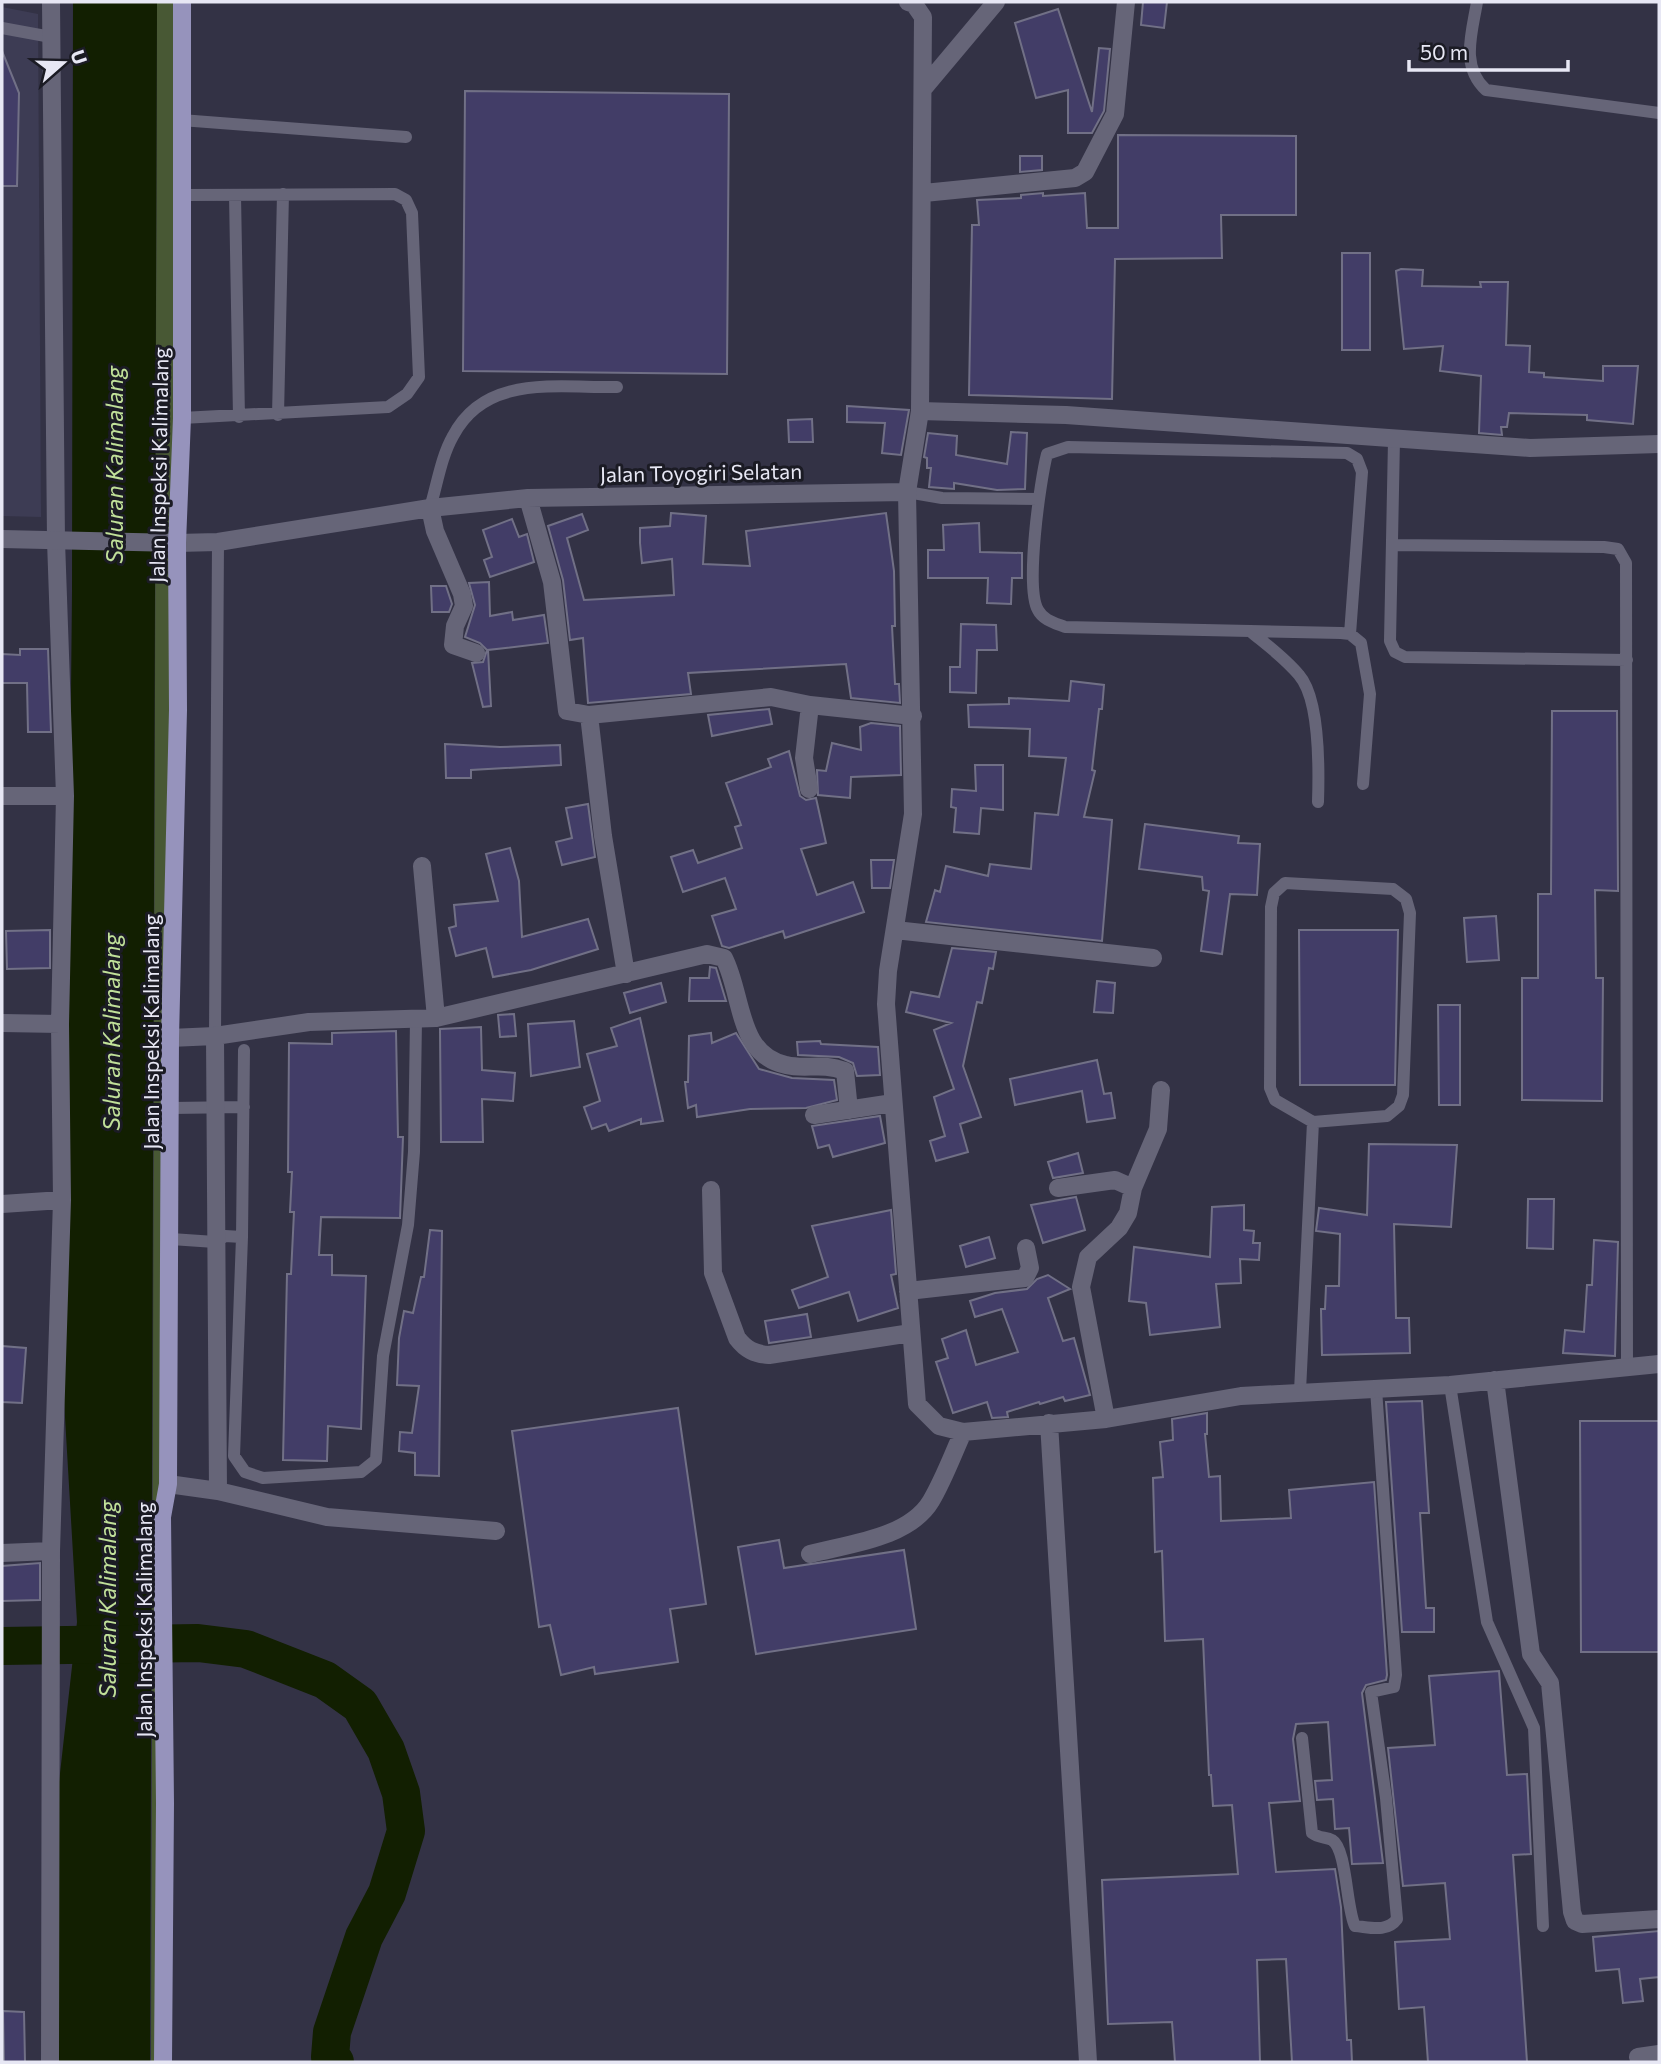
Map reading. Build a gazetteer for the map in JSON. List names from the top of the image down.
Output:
{
  "streets": {
    "main road": ["Jalan Inspeksi Kalimalang"],
    "street": ["Jalan Toyogiri Selatan"]
  },
  "crossings": [
    ["Jalan Inspeksi Kalimalang", "Jalan Toyogiri Selatan"]
  ],
  "water": ["Saluran Kalimalang"],
  "scale_bar": "50 m",
  "north": "right"
}
